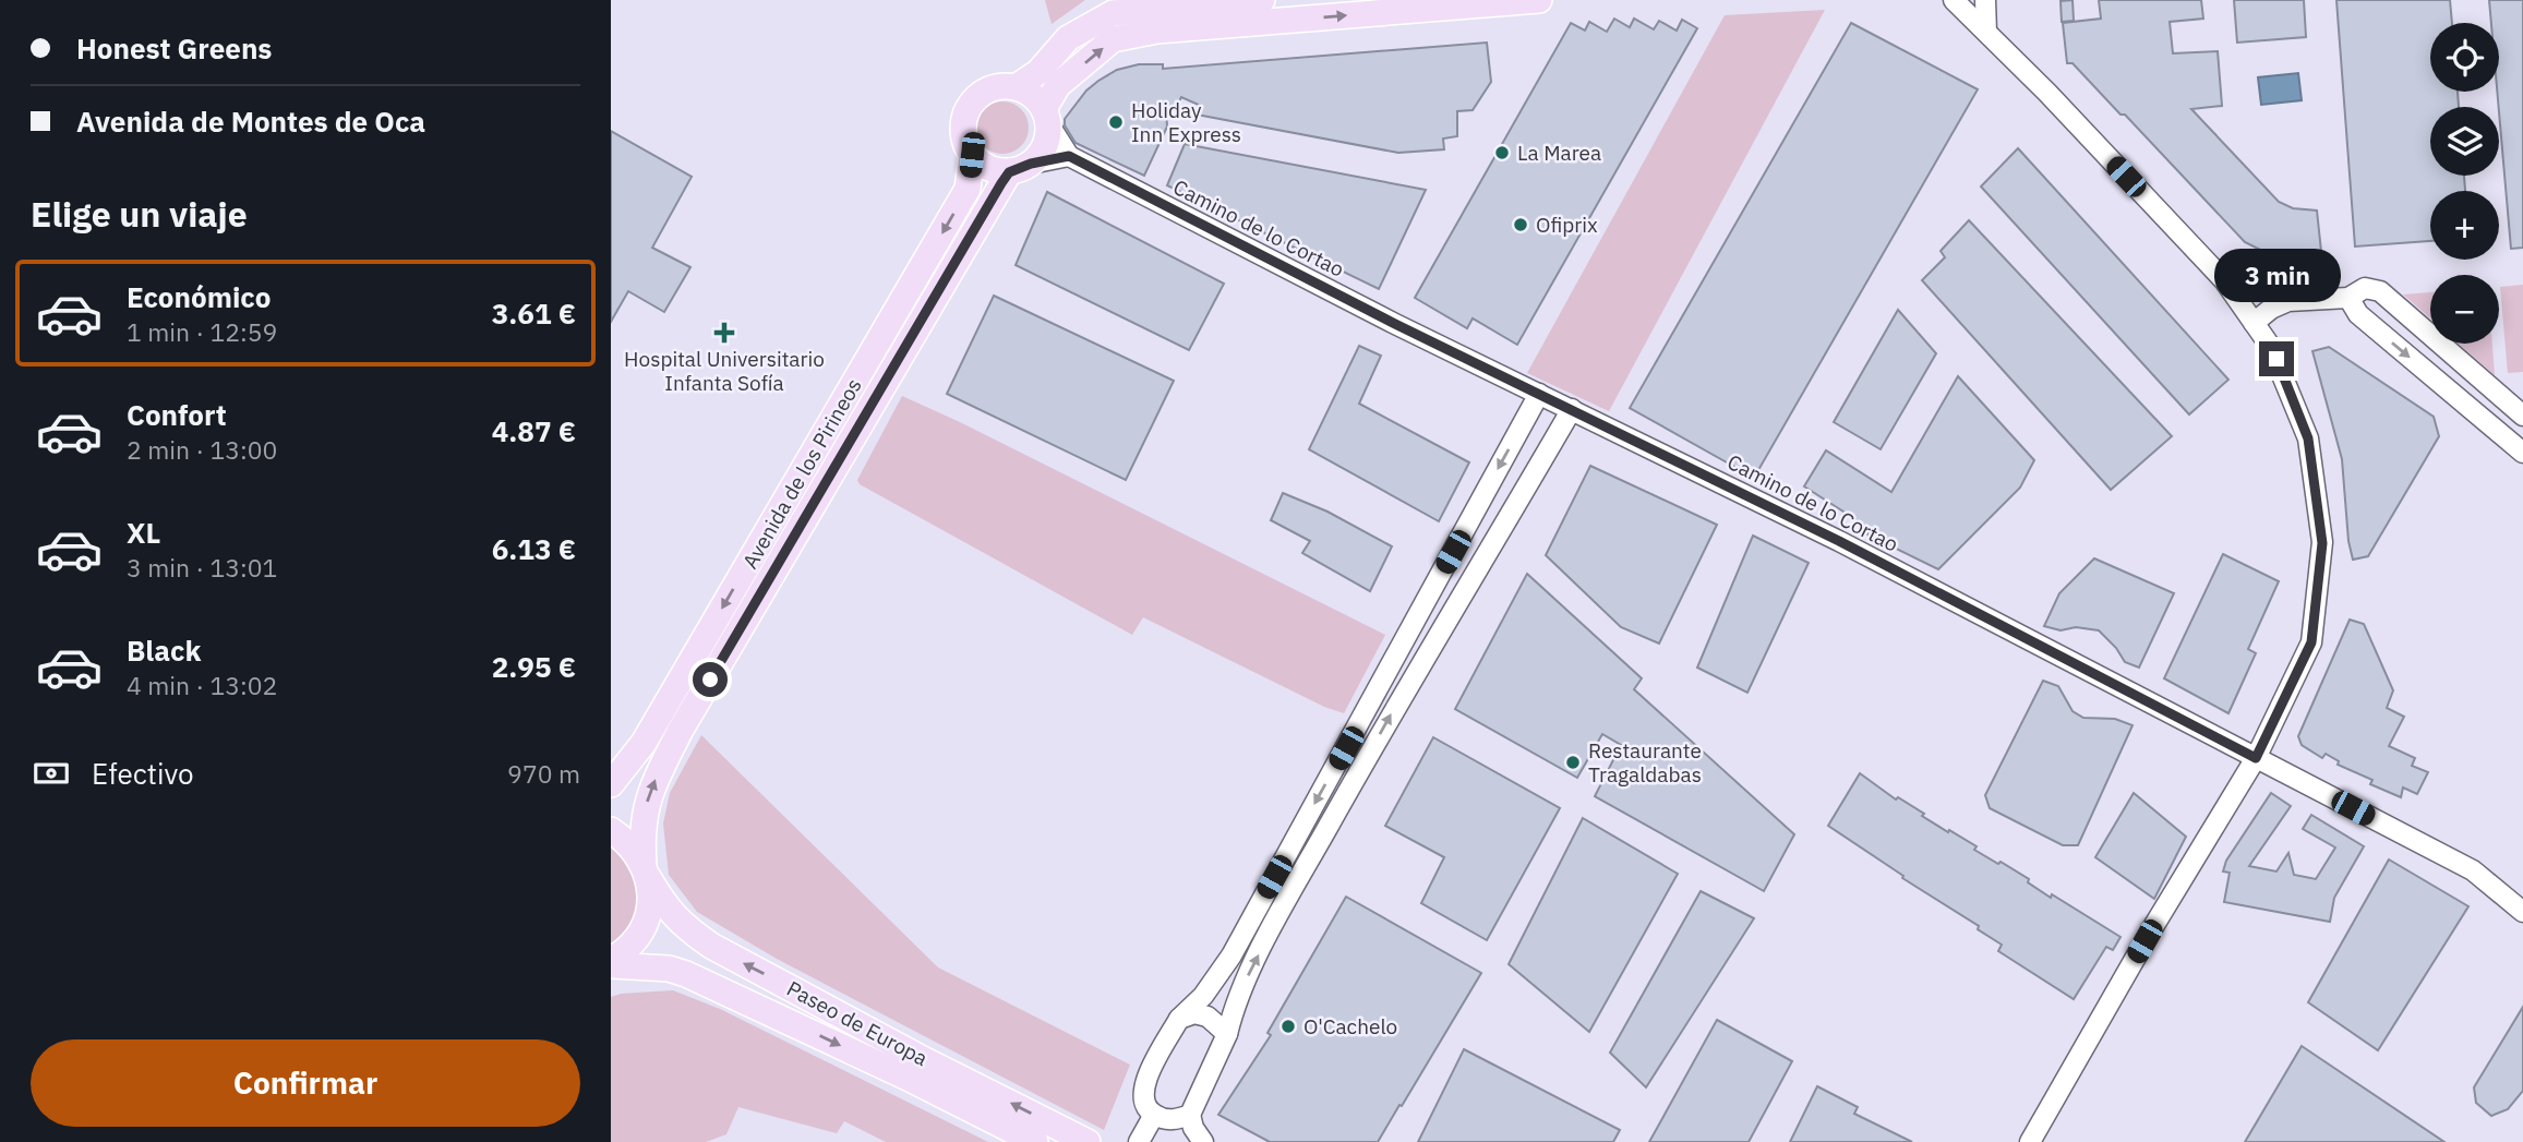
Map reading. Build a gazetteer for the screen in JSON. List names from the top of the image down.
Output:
{
  "streets": {
    "main road": ["Avenida de los Pirineos", "Paseo de Europa"],
    "street": ["Camino de lo Cortao"]
  },
  "crossings": [
    ["Avenida de los Pirineos", "Paseo de Europa"]
  ],
  "places": {
    "other": [
      "Holiday Inn Express",
      "La Marea",
      "Ofiprix",
      "Restaurante Tragaldabas",
      "O'Cachelo"
    ],
    "health": ["Hospital Universitario Infanta Sofía"]
  },
  "page": {
    "banner": ["Honest Greens", "Avenida de Montes de Oca"],
    "map_buttons": ["+", "−"],
    "heading": "Elige un viaje",
    "bubble": "3 min",
    "list": [
      {
        "name": "Económico",
        "note": "1 min · 12:59",
        "value": "3.61 €"
      },
      {
        "name": "Confort",
        "note": "2 min · 13:00",
        "value": "4.87 €"
      },
      {
        "name": "XL",
        "note": "3 min · 13:01",
        "value": "6.13 €"
      },
      {
        "name": "Black",
        "note": "4 min · 13:02",
        "value": "2.95 €"
      }
    ],
    "pay": ["Efectivo", "970 m"],
    "buttons": "Confirmar"
  }
}
